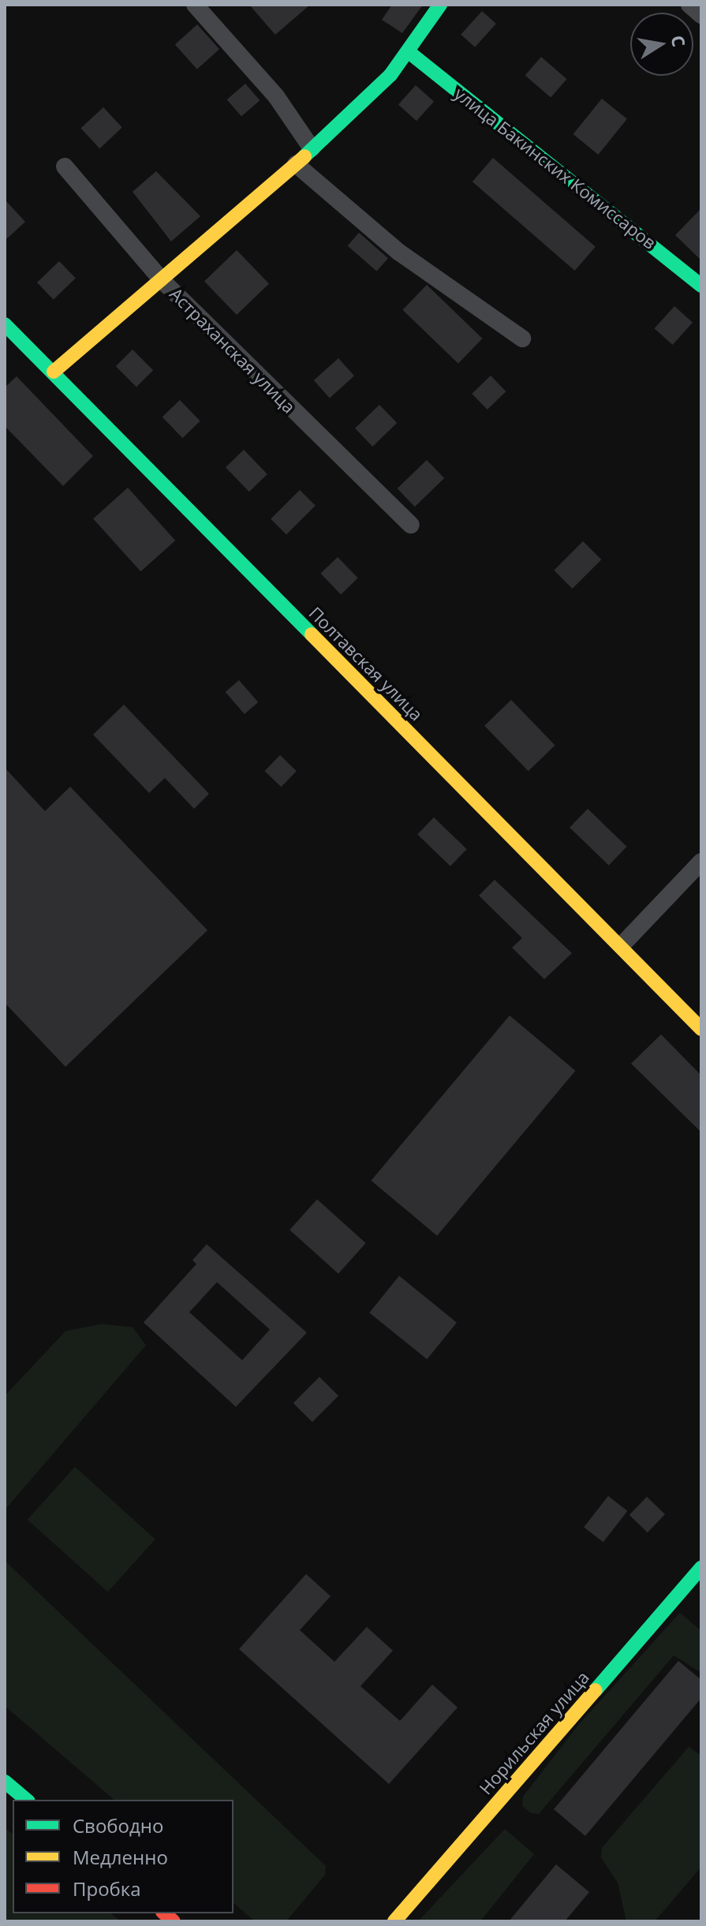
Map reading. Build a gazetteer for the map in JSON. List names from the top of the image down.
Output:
{
  "streets": {
    "street": [
      "улица Бакинских Комиссаров",
      "Астраханская улица",
      "Полтавская улица",
      "Норильская улица"
    ]
  },
  "legend": ["Свободно", "Медленно", "Пробка"],
  "north": "right"
}
